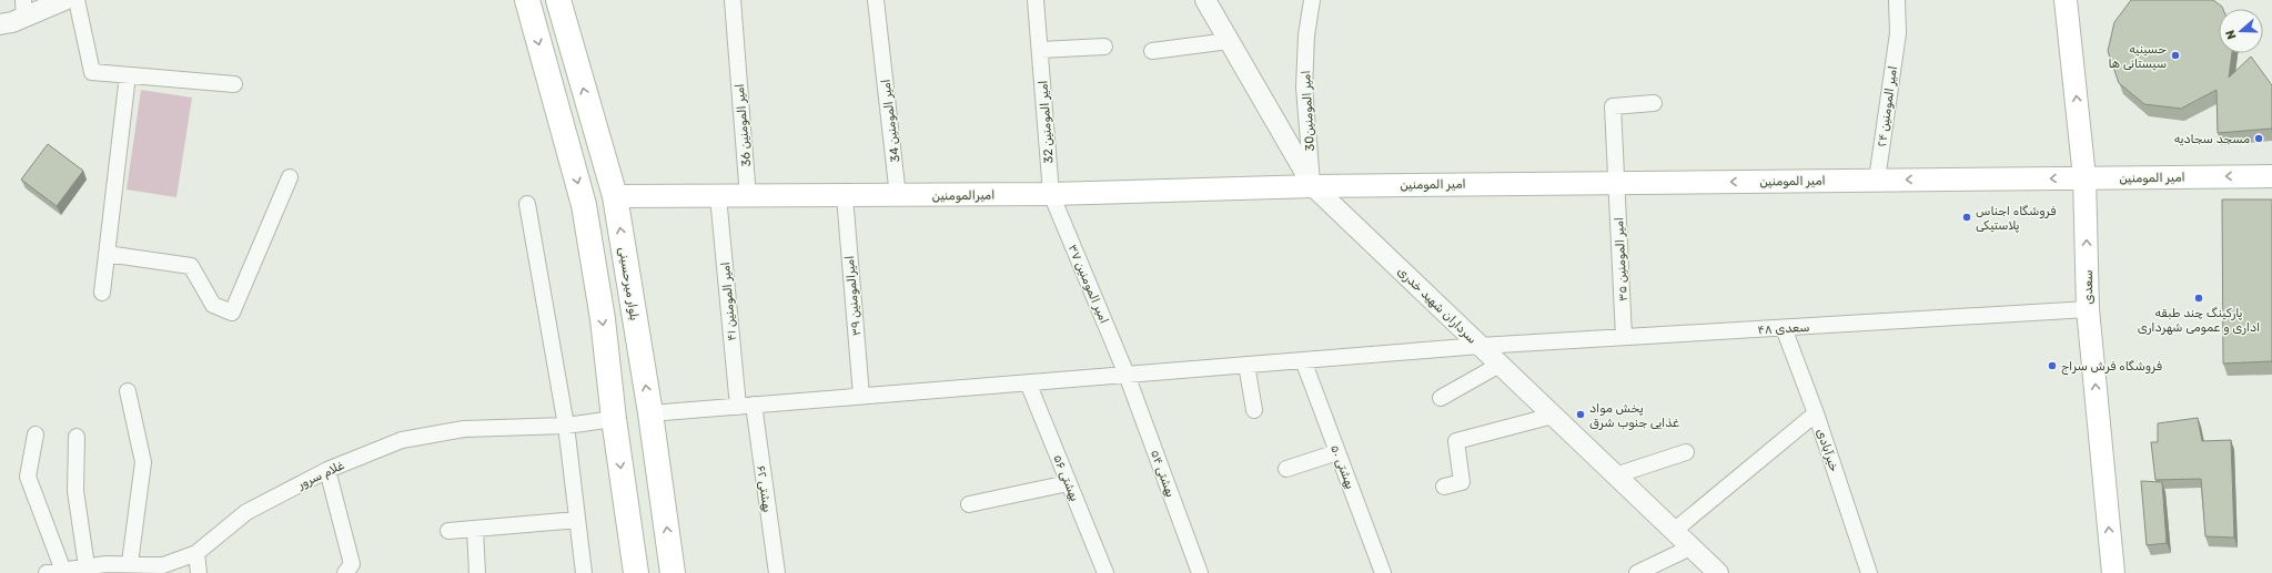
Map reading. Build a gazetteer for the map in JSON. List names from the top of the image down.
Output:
{
  "streets": {
    "main road": [
      "امیر المومنین",
      "امیرالمومنین",
      "بلوار میرحسینی",
      "سعدی"
    ],
    "street": [
      "امیر المومنین ۲۴",
      "امیر المومنین30",
      "امیر المومنین 34",
      "امیر المومنین 32",
      "امیر المومنین 36",
      "امیر المومنین ۳۵",
      "امیر المومنین ۳۷",
      "امیرالمومنین ۳۹",
      "امیر المومنین ۴۱",
      "سرداران شهید خدری",
      "سعدی ۴۸",
      "خیرآبادی",
      "بهشتی ۵۰",
      "بهشتی ۵۴",
      "غلام سرور",
      "بهشتی ۵۶",
      "بهشتی ۶۲"
    ]
  },
  "crossings": [
    ["امیر المومنین ۲۴", "امیر المومنین"],
    ["امیر المومنین30", "امیر المومنین"],
    ["امیر المومنین30", "امیرالمومنین"],
    ["امیر المومنین30", "سرداران شهید خدری"],
    ["امیر المومنین 34", "امیرالمومنین"],
    ["امیر المومنین 32", "امیرالمومنین"],
    ["امیر المومنین 32", "امیر المومنین ۳۷"],
    ["امیر المومنین 36", "امیرالمومنین"],
    ["امیر المومنین", "امیرالمومنین"],
    ["امیر المومنین", "امیر المومنین ۳۵"],
    ["امیر المومنین", "سعدی"],
    ["امیر المومنین", "سرداران شهید خدری"],
    ["امیرالمومنین", "بلوار میرحسینی"],
    ["امیرالمومنین", "امیر المومنین ۳۷"],
    ["امیرالمومنین", "امیرالمومنین ۳۹"],
    ["امیرالمومنین", "امیر المومنین ۴۱"],
    ["امیرالمومنین", "سرداران شهید خدری"],
    ["امیر المومنین ۳۵", "سعدی ۴۸"],
    ["بلوار میرحسینی", "سعدی ۴۸"],
    ["امیر المومنین ۳۷", "سعدی ۴۸"],
    ["امیر المومنین ۳۷", "بهشتی ۵۴"],
    ["سعدی", "سعدی ۴۸"],
    ["امیرالمومنین ۳۹", "سعدی ۴۸"],
    ["امیر المومنین ۴۱", "سعدی ۴۸"],
    ["امیر المومنین ۴۱", "بهشتی ۶۲"],
    ["سرداران شهید خدری", "سعدی ۴۸"],
    ["سعدی ۴۸", "خیرآبادی"],
    ["سعدی ۴۸", "بهشتی ۵۰"],
    ["سعدی ۴۸", "بهشتی ۵۴"],
    ["سعدی ۴۸", "بهشتی ۵۶"],
    ["سعدی ۴۸", "بهشتی ۶۲"]
  ],
  "one_way": ["امیر المومنین", "سعدی"],
  "places": [
    "حسینیه سیستانی ها",
    "مسجد سجادیه",
    "فروشگاه اجناس پلاستیکی",
    "پارکینگ چند طبقه اداری و عمومی شهرداری",
    "فروشگاه فرش سراج",
    "پخش مواد غذایی جنوب شرق"
  ],
  "north": "left"
}
